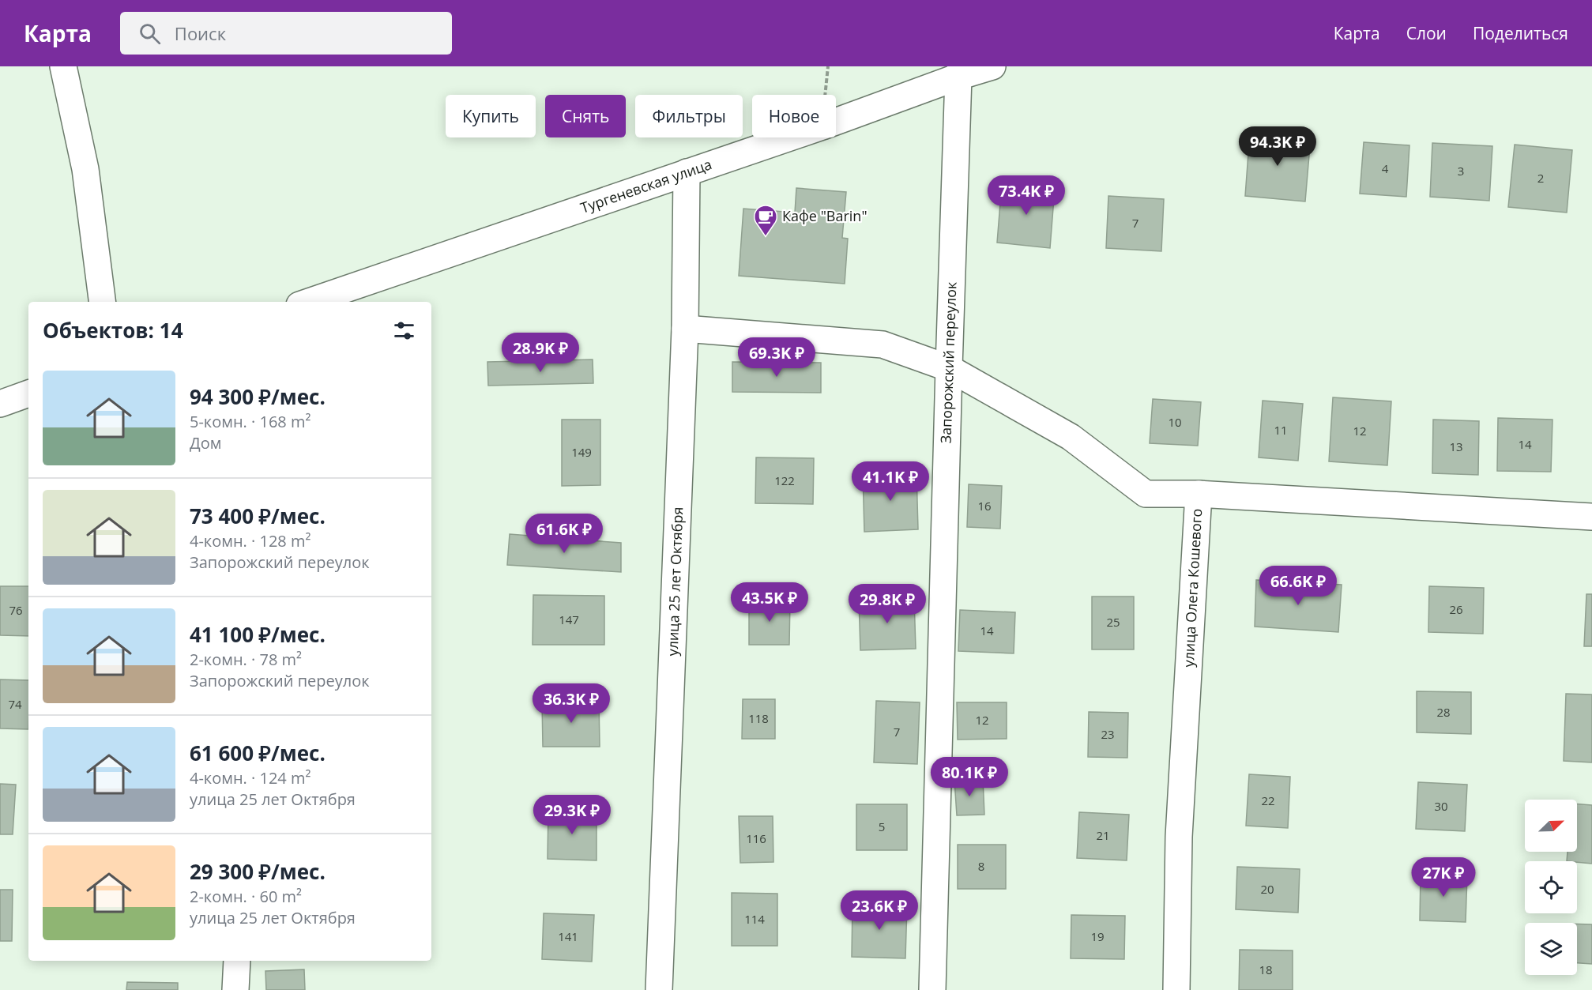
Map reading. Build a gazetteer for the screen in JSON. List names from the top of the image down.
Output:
{
  "streets": {
    "street": [
      "Тургеневская улица",
      "Запорожский переулок",
      "улица 25 лет Октября",
      "улица Олега Кошевого"
    ]
  },
  "crossings": [
    ["Тургеневская улица", "Запорожский переулок"],
    ["Тургеневская улица", "улица 25 лет Октября"]
  ],
  "places": {
    "cafe": ["Кафе \"Barin\""]
  },
  "house_numbers": [
    "4",
    "3",
    "2",
    "7",
    "10",
    "11",
    "12",
    "14",
    "13",
    "149",
    "122",
    "16",
    "26",
    "76",
    "147",
    "25",
    "14",
    "74",
    "28",
    "118",
    "12",
    "7",
    "23",
    "22",
    "30",
    "5",
    "21",
    "116",
    "8",
    "20",
    "114",
    "141",
    "19",
    "18"
  ],
  "north": "top right",
  "page": {
    "header": "Карта",
    "search": "Поиск",
    "nav": ["Карта", "Слои", "Поделиться"],
    "chip": [
      "Купить",
      "Снять",
      "Фильтры",
      "Новое"
    ],
    "price": [
      "94.3K ₽",
      "73.4K ₽",
      "28.9K ₽",
      "69.3K ₽",
      "41.1K ₽",
      "61.6K ₽",
      "66.6K ₽",
      "43.5K ₽",
      "29.8K ₽",
      "36.3K ₽",
      "80.1K ₽",
      "29.3K ₽",
      "27K ₽",
      "23.6K ₽"
    ],
    "heading": "Объектов: 14",
    "list": [
      {
        "name": "94 300 ₽/мес.",
        "note": "5-комн. · 168 m² · Дом"
      },
      {
        "name": "73 400 ₽/мес.",
        "note": "4-комн. · 128 m² · Запорожский переулок"
      },
      {
        "name": "41 100 ₽/мес.",
        "note": "2-комн. · 78 m² · Запорожский переулок"
      },
      {
        "name": "61 600 ₽/мес.",
        "note": "4-комн. · 124 m² · улица 25 лет Октября"
      },
      {
        "name": "29 300 ₽/мес.",
        "note": "2-комн. · 60 m² · улица 25 лет Октября"
      }
    ]
  }
}
